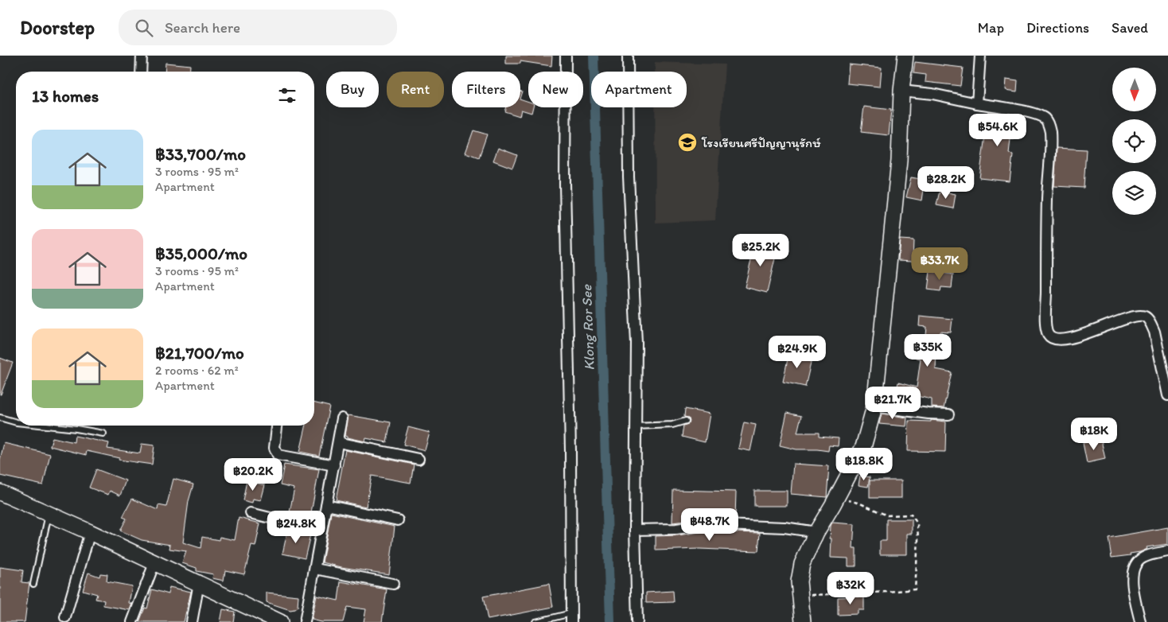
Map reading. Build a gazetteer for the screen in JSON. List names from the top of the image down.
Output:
{
  "water": ["Klong Ror See"],
  "places": {
    "school or university": ["โรงเรียนศรีปัญญานุรักษ์"]
  },
  "north": "bottom",
  "page": {
    "header": "Doorstep",
    "search": "Search here",
    "nav": ["Map", "Directions", "Saved"],
    "chip": [
      "Buy",
      "Rent",
      "Filters",
      "New",
      "Apartment"
    ],
    "heading": "13 homes",
    "price": [
      "฿54.6K",
      "฿28.2K",
      "฿25.2K",
      "฿33.7K",
      "฿35K",
      "฿24.9K",
      "฿21.7K",
      "฿18K",
      "฿18.8K",
      "฿20.2K",
      "฿48.7K",
      "฿24.8K",
      "฿32K"
    ],
    "list": [
      {
        "name": "฿33,700/mo",
        "note": "3 rooms · 95 m² · Apartment"
      },
      {
        "name": "฿35,000/mo",
        "note": "3 rooms · 95 m² · Apartment"
      },
      {
        "name": "฿21,700/mo",
        "note": "2 rooms · 62 m² · Apartment"
      }
    ]
  }
}
